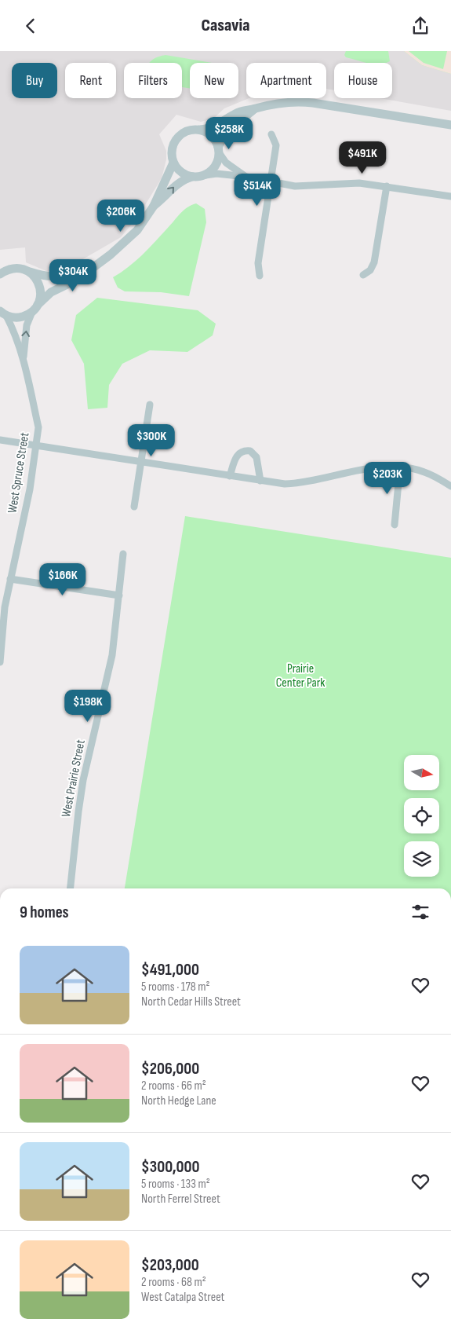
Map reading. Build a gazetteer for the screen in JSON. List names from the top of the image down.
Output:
{
  "streets": {
    "street": ["West Spruce Street", "West Prairie Street"]
  },
  "parks": ["Prairie Center Park"],
  "north": "right",
  "page": {
    "header": "Casavia",
    "chip": [
      "Buy",
      "Rent",
      "Filters",
      "New",
      "Apartment",
      "House"
    ],
    "price": [
      "$258K",
      "$491K",
      "$514K",
      "$206K",
      "$304K",
      "$300K",
      "$203K",
      "$166K",
      "$198K"
    ],
    "heading": "9 homes",
    "list": [
      {
        "name": "$491,000",
        "note": "5 rooms · 178 m² · North Cedar Hills Street"
      },
      {
        "name": "$206,000",
        "note": "2 rooms · 66 m² · North Hedge Lane"
      },
      {
        "name": "$300,000",
        "note": "5 rooms · 133 m² · North Ferrel Street"
      },
      {
        "name": "$203,000",
        "note": "2 rooms · 68 m² · West Catalpa Street"
      }
    ]
  }
}
